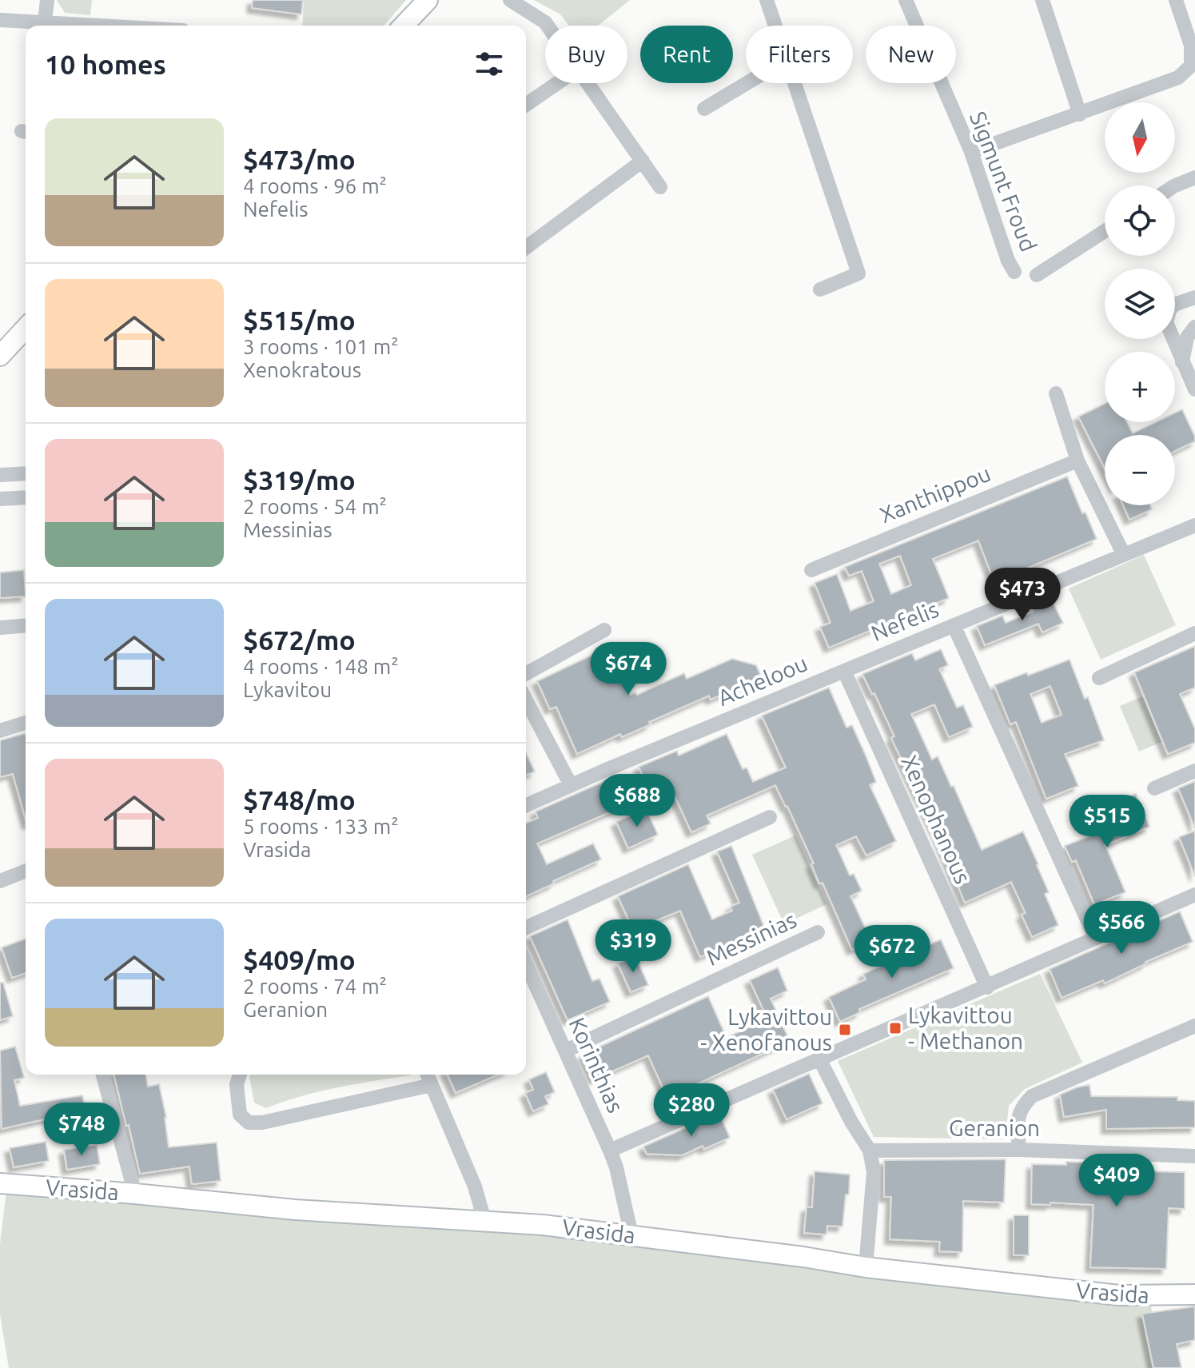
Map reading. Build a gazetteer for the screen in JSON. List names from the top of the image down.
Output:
{
  "streets": {
    "street": [
      "Sigmunt Froud",
      "Xanthippou",
      "Nefelis",
      "Acheloou",
      "Xenophanous",
      "Messinias",
      "Korinthias",
      "Geranion",
      "Vrasida"
    ]
  },
  "crossings": [
    ["Nefelis", "Acheloou"],
    ["Nefelis", "Xenophanous"],
    ["Acheloou", "Xenophanous"],
    ["Messinias", "Korinthias"],
    ["Korinthias", "Vrasida"]
  ],
  "places": {
    "transit": ["Lykavittou - Methanon", "Lykavittou - Xenofanous"]
  },
  "north": "bottom",
  "page": {
    "chip": [
      "Buy",
      "Rent",
      "Filters",
      "New"
    ],
    "heading": "10 homes",
    "map_buttons": ["+", "−"],
    "list": [
      {
        "name": "$473/mo",
        "note": "4 rooms · 96 m² · Nefelis"
      },
      {
        "name": "$515/mo",
        "note": "3 rooms · 101 m² · Xenokratous"
      },
      {
        "name": "$319/mo",
        "note": "2 rooms · 54 m² · Messinias"
      },
      {
        "name": "$672/mo",
        "note": "4 rooms · 148 m² · Lykavitou"
      },
      {
        "name": "$748/mo",
        "note": "5 rooms · 133 m² · Vrasida"
      },
      {
        "name": "$409/mo",
        "note": "2 rooms · 74 m² · Geranion"
      }
    ],
    "price": [
      "$473",
      "$674",
      "$688",
      "$515",
      "$566",
      "$319",
      "$672",
      "$280",
      "$748",
      "$409"
    ]
  }
}
